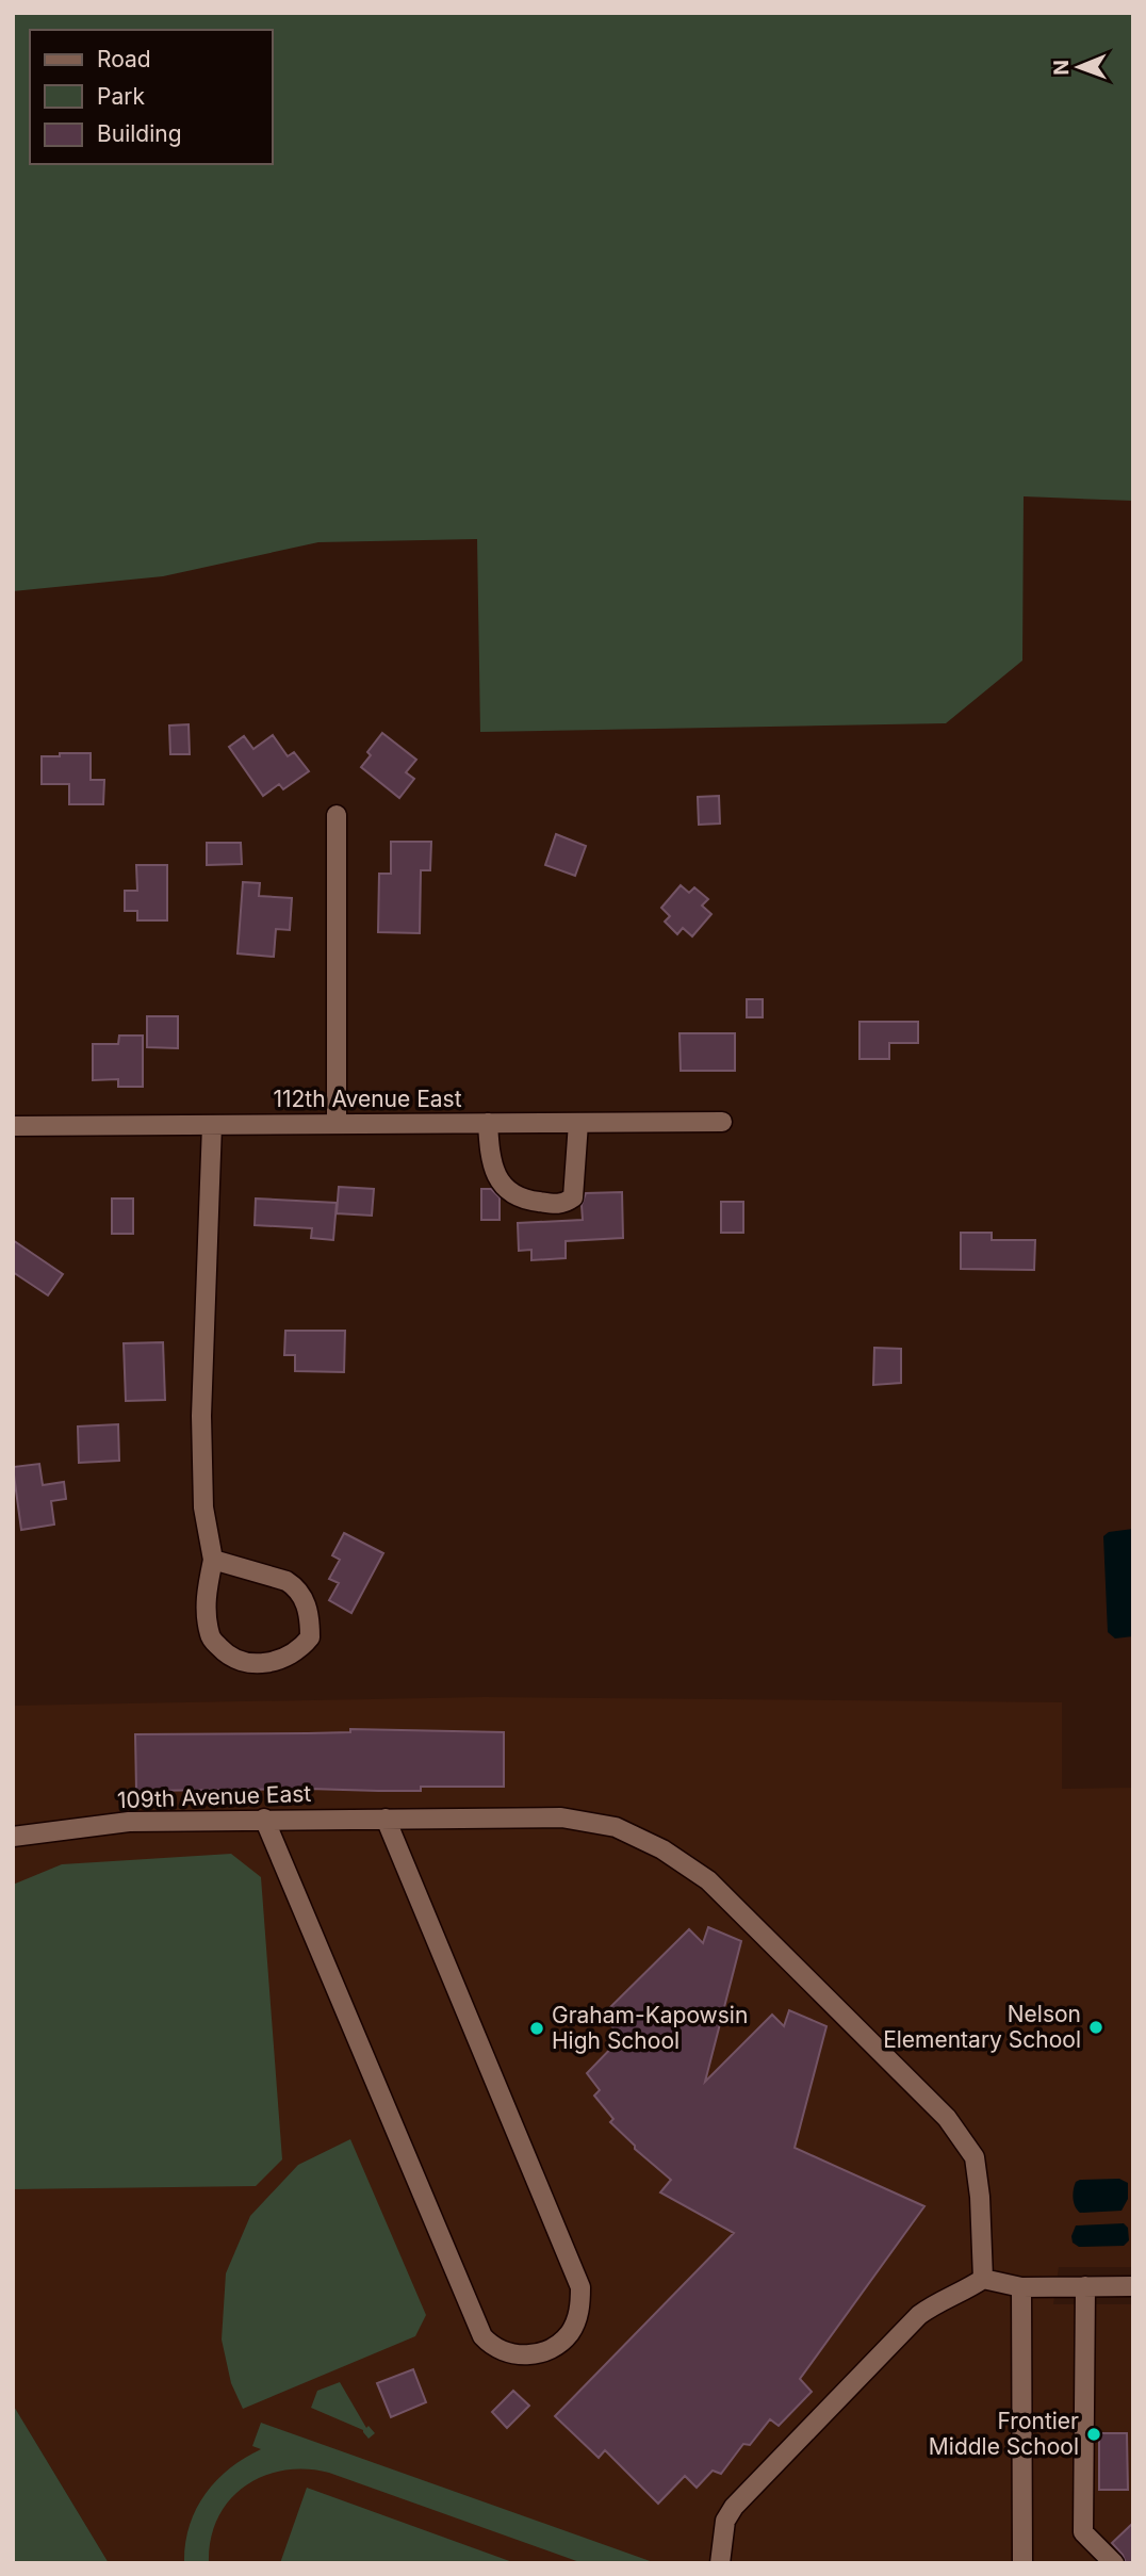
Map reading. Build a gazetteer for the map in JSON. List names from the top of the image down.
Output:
{
  "streets": {
    "street": ["112th Avenue East", "109th Avenue East"]
  },
  "places": ["Nelson Elementary School", "Graham-Kapowsin High School", "Frontier Middle School"],
  "legend": ["Road", "Park", "Building"],
  "north": "left"
}
